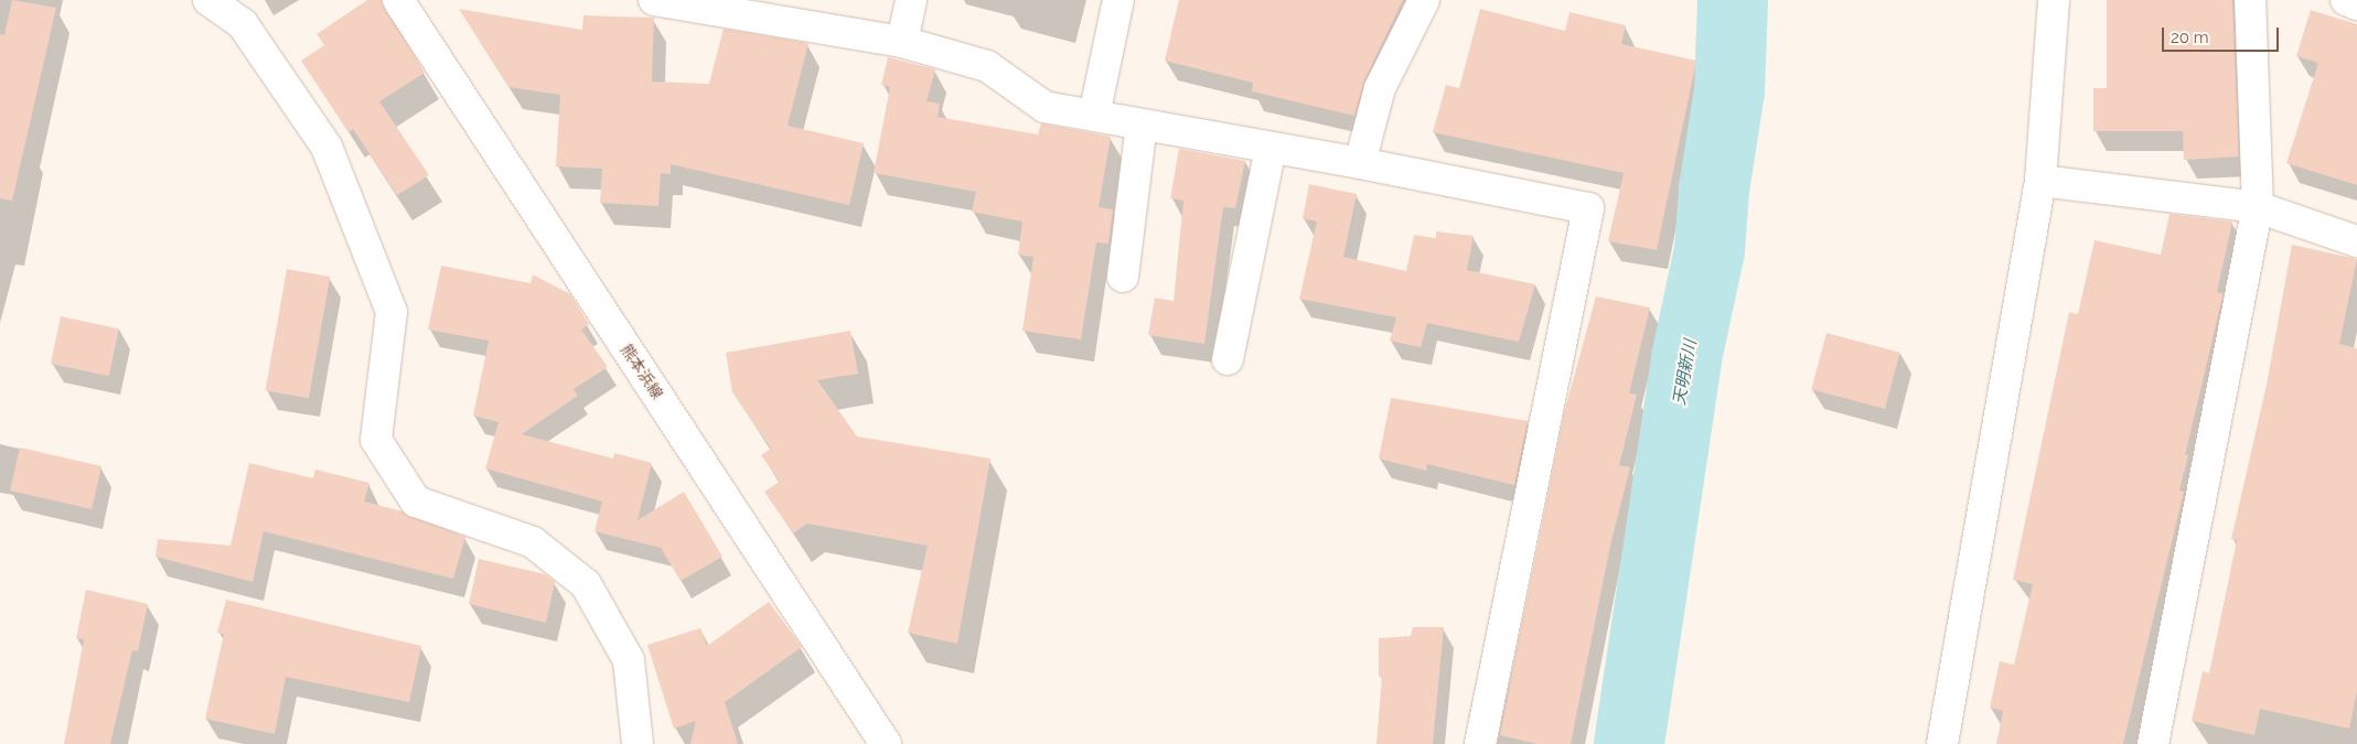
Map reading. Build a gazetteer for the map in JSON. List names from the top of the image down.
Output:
{
  "streets": {
    "street": ["熊本浜線"]
  },
  "water": ["天明新川"],
  "scale_bar": "20 m"
}
